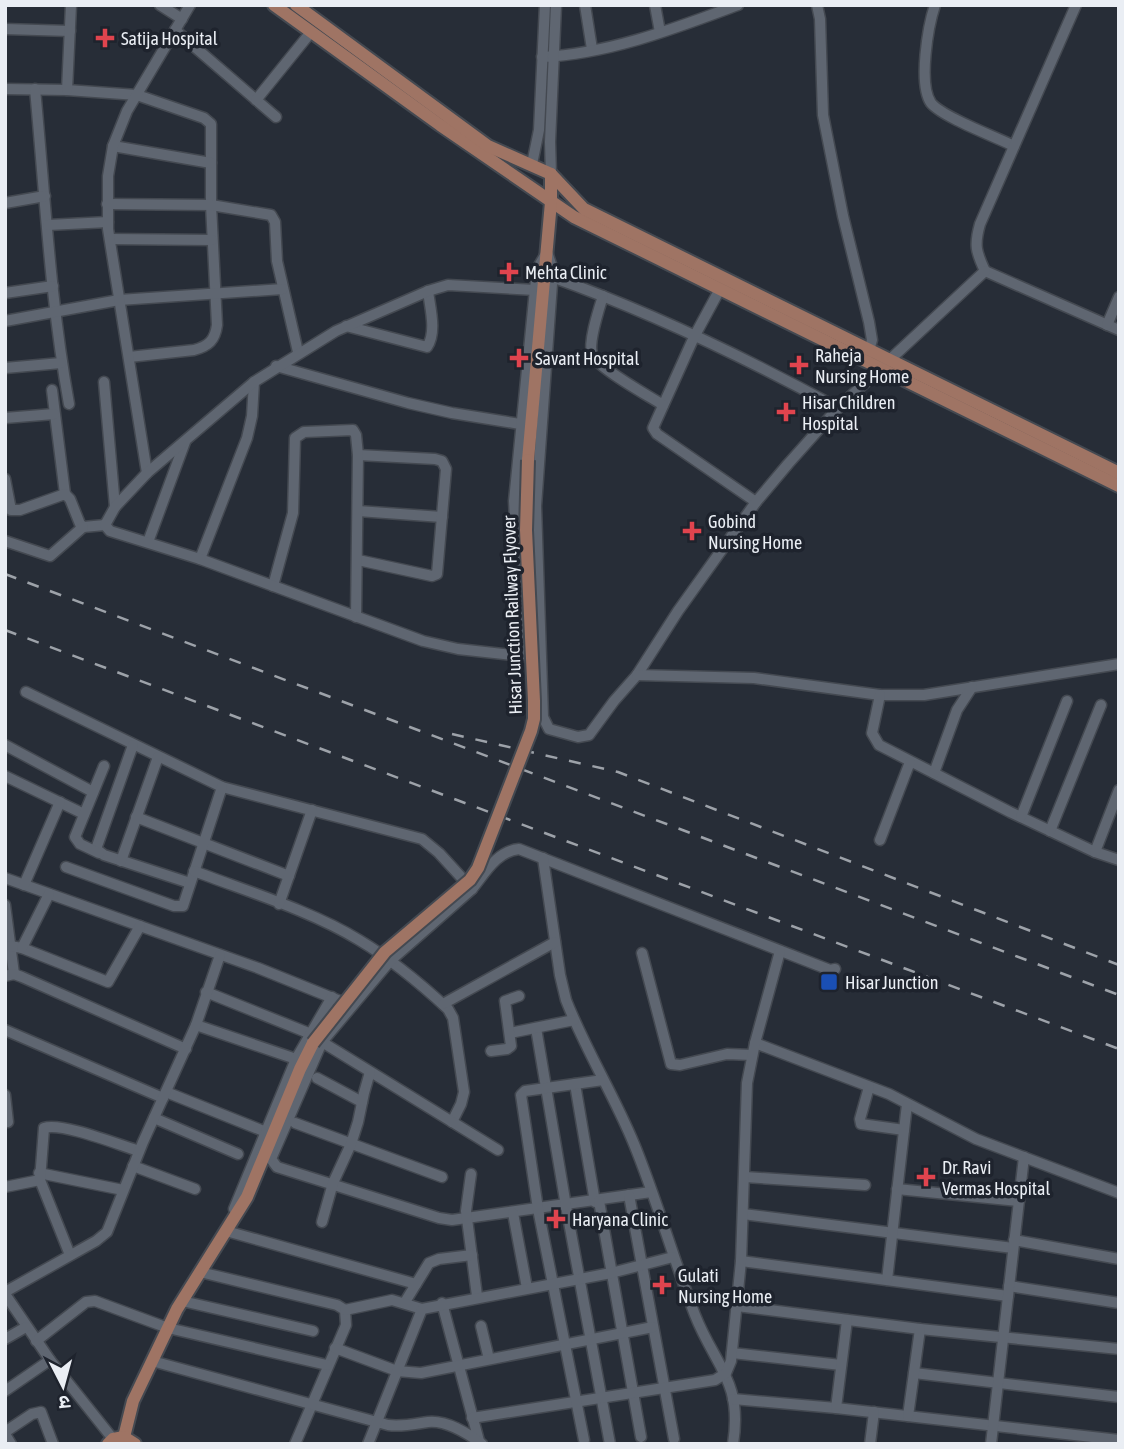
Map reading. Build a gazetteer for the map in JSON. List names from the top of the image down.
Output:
{
  "streets": {
    "main road": ["Hisar Junction Railway Flyover"]
  },
  "places": {
    "health": [
      "Satija Hospital",
      "Mehta Clinic",
      "Savant Hospital",
      "Raheja Nursing Home",
      "Hisar Children Hospital",
      "Gobind Nursing Home",
      "Dr. Ravi Vermas Hospital",
      "Haryana Clinic",
      "Gulati Nursing Home"
    ],
    "transit": ["Hisar Junction"]
  },
  "north": "bottom"
}
